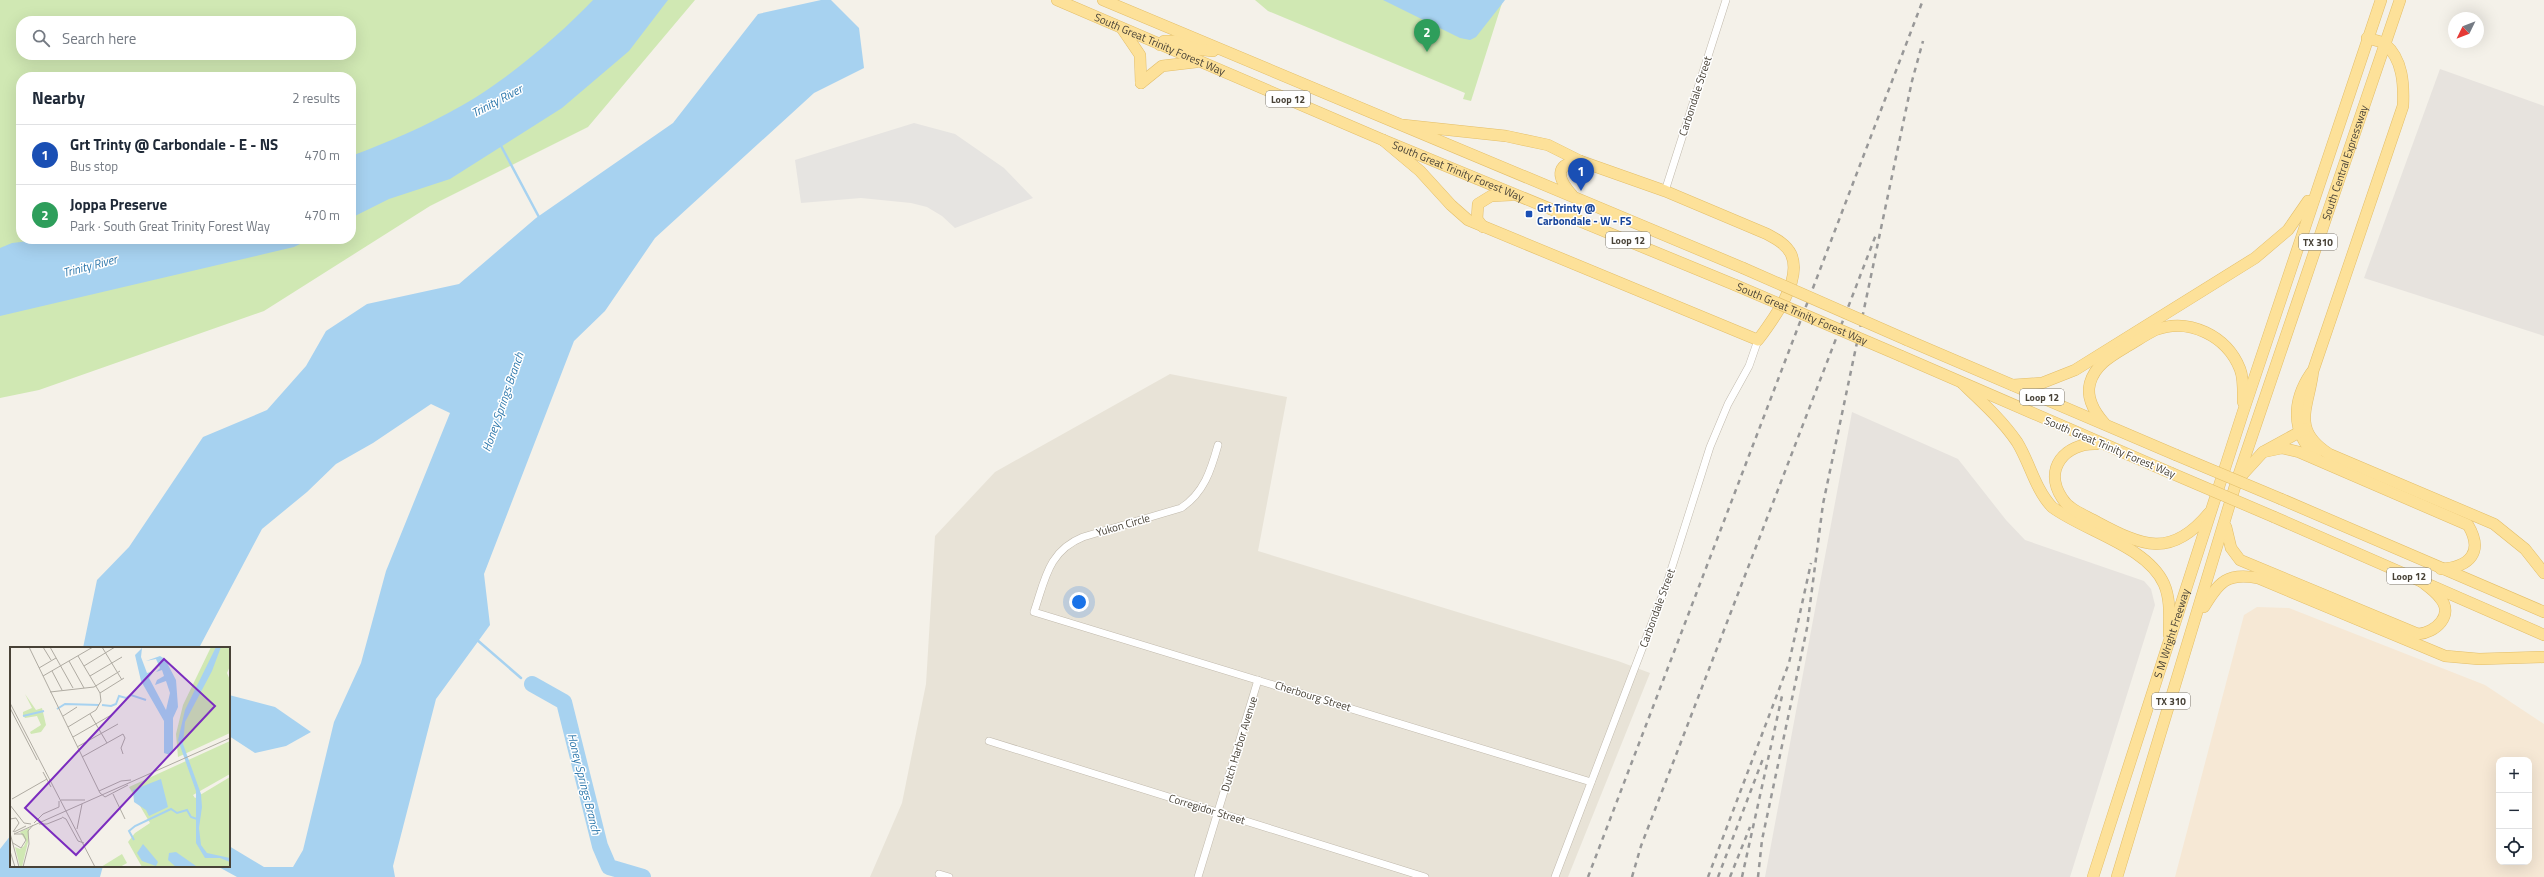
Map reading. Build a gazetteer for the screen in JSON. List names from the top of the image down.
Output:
{
  "streets": {
    "main road": [
      "South Great Trinity Forest Way",
      "Loop 12",
      "South Central Expressway",
      "TX 310",
      "S M Wright Freeway"
    ],
    "street": [
      "Carbondale Street",
      "Yukon Circle",
      "Cherbourg Street",
      "Dutch Harbor Avenue",
      "Corregidor Street"
    ]
  },
  "crossings": [
    ["Carbondale Street", "Cherbourg Street"],
    ["South Central Expressway", "S M Wright Freeway"],
    ["Yukon Circle", "Cherbourg Street"],
    ["Cherbourg Street", "Dutch Harbor Avenue"],
    ["Dutch Harbor Avenue", "Corregidor Street"]
  ],
  "water": ["Trinity River", "Honey Springs Branch"],
  "places": {
    "transit": ["Grt Trinty @ Carbondale - W - FS"]
  },
  "north": "bottom left",
  "page": {
    "search": "Search here",
    "pins": ["2", "1"],
    "heading": ["Nearby", "2 results"],
    "list": [
      {
        "mark": "1",
        "name": "Grt Trinty @ Carbondale - E - NS",
        "note": "Bus stop",
        "value": "470 m"
      },
      {
        "mark": "2",
        "name": "Joppa Preserve",
        "note": "Park · South Great Trinity Forest Way",
        "value": "470 m"
      }
    ],
    "map_buttons": ["+", "−"]
  }
}
